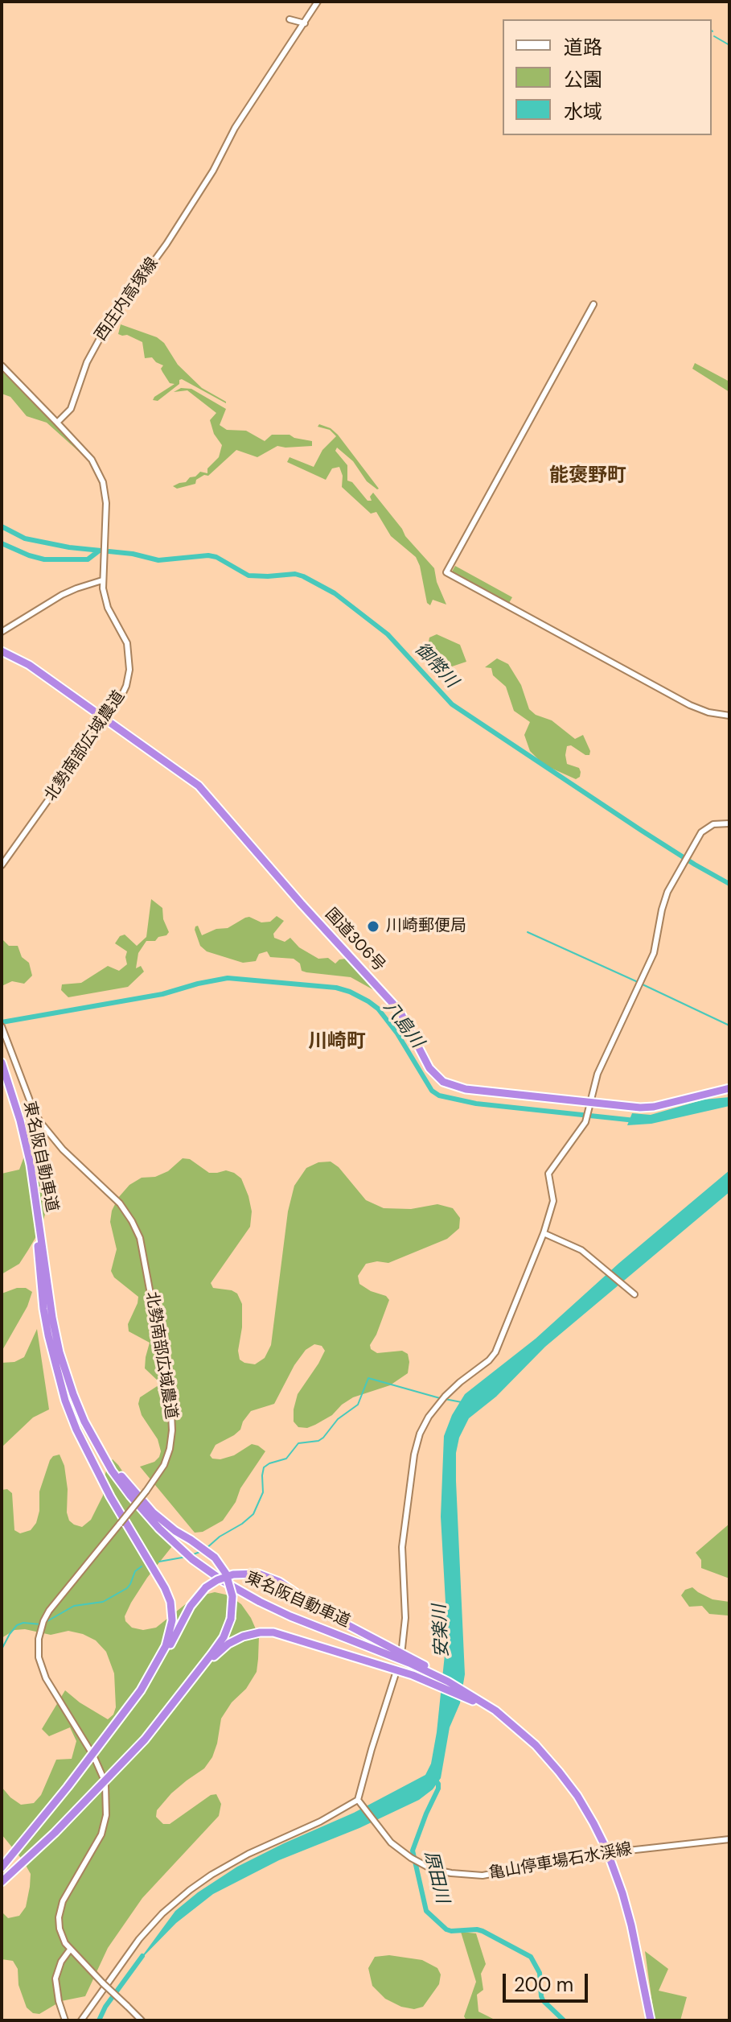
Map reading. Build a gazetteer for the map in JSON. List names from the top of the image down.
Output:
{
  "streets": {
    "highway": ["国道306号", "東名阪自動車道"],
    "main road": ["西庄内高塚線", "北勢南部広域農道", "亀山停車場石水渓線"]
  },
  "crossings": [
    ["北勢南部広域農道", "国道306号"]
  ],
  "districts": ["能褒野町", "川崎町"],
  "water": [
    "御幣川",
    "八島川",
    "安楽川",
    "原田川"
  ],
  "places": ["川崎郵便局"],
  "legend": ["道路", "公園", "水域"],
  "scale_bar": "200 m"
}
